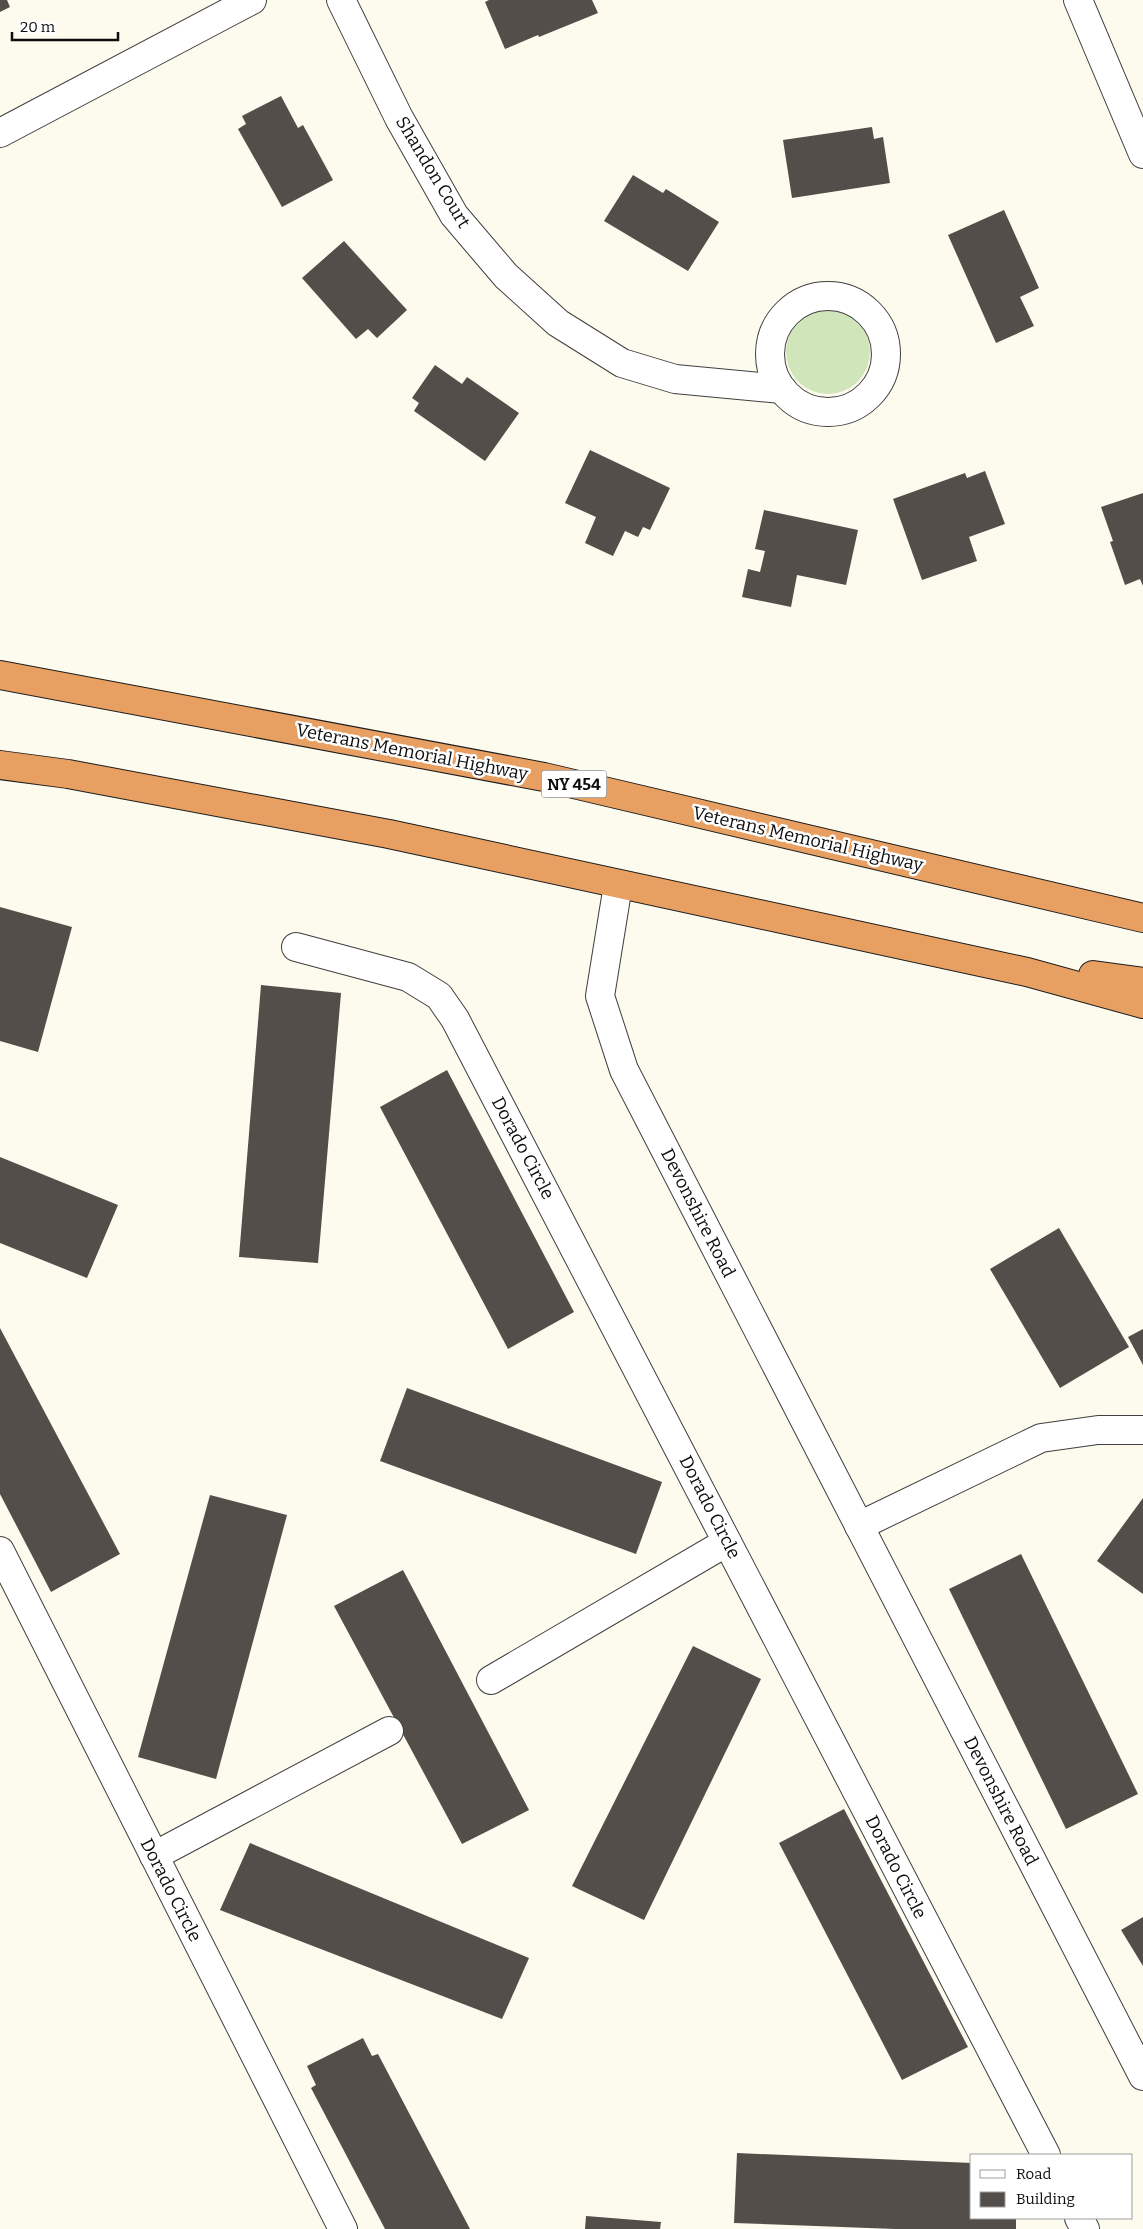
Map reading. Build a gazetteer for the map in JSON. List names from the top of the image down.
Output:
{
  "streets": {
    "highway": ["Veterans Memorial Highway", "NY 454"],
    "street": ["Shandon Court", "Dorado Circle", "Devonshire Road"]
  },
  "legend": ["Road", "Building"],
  "scale_bar": "20 m"
}
